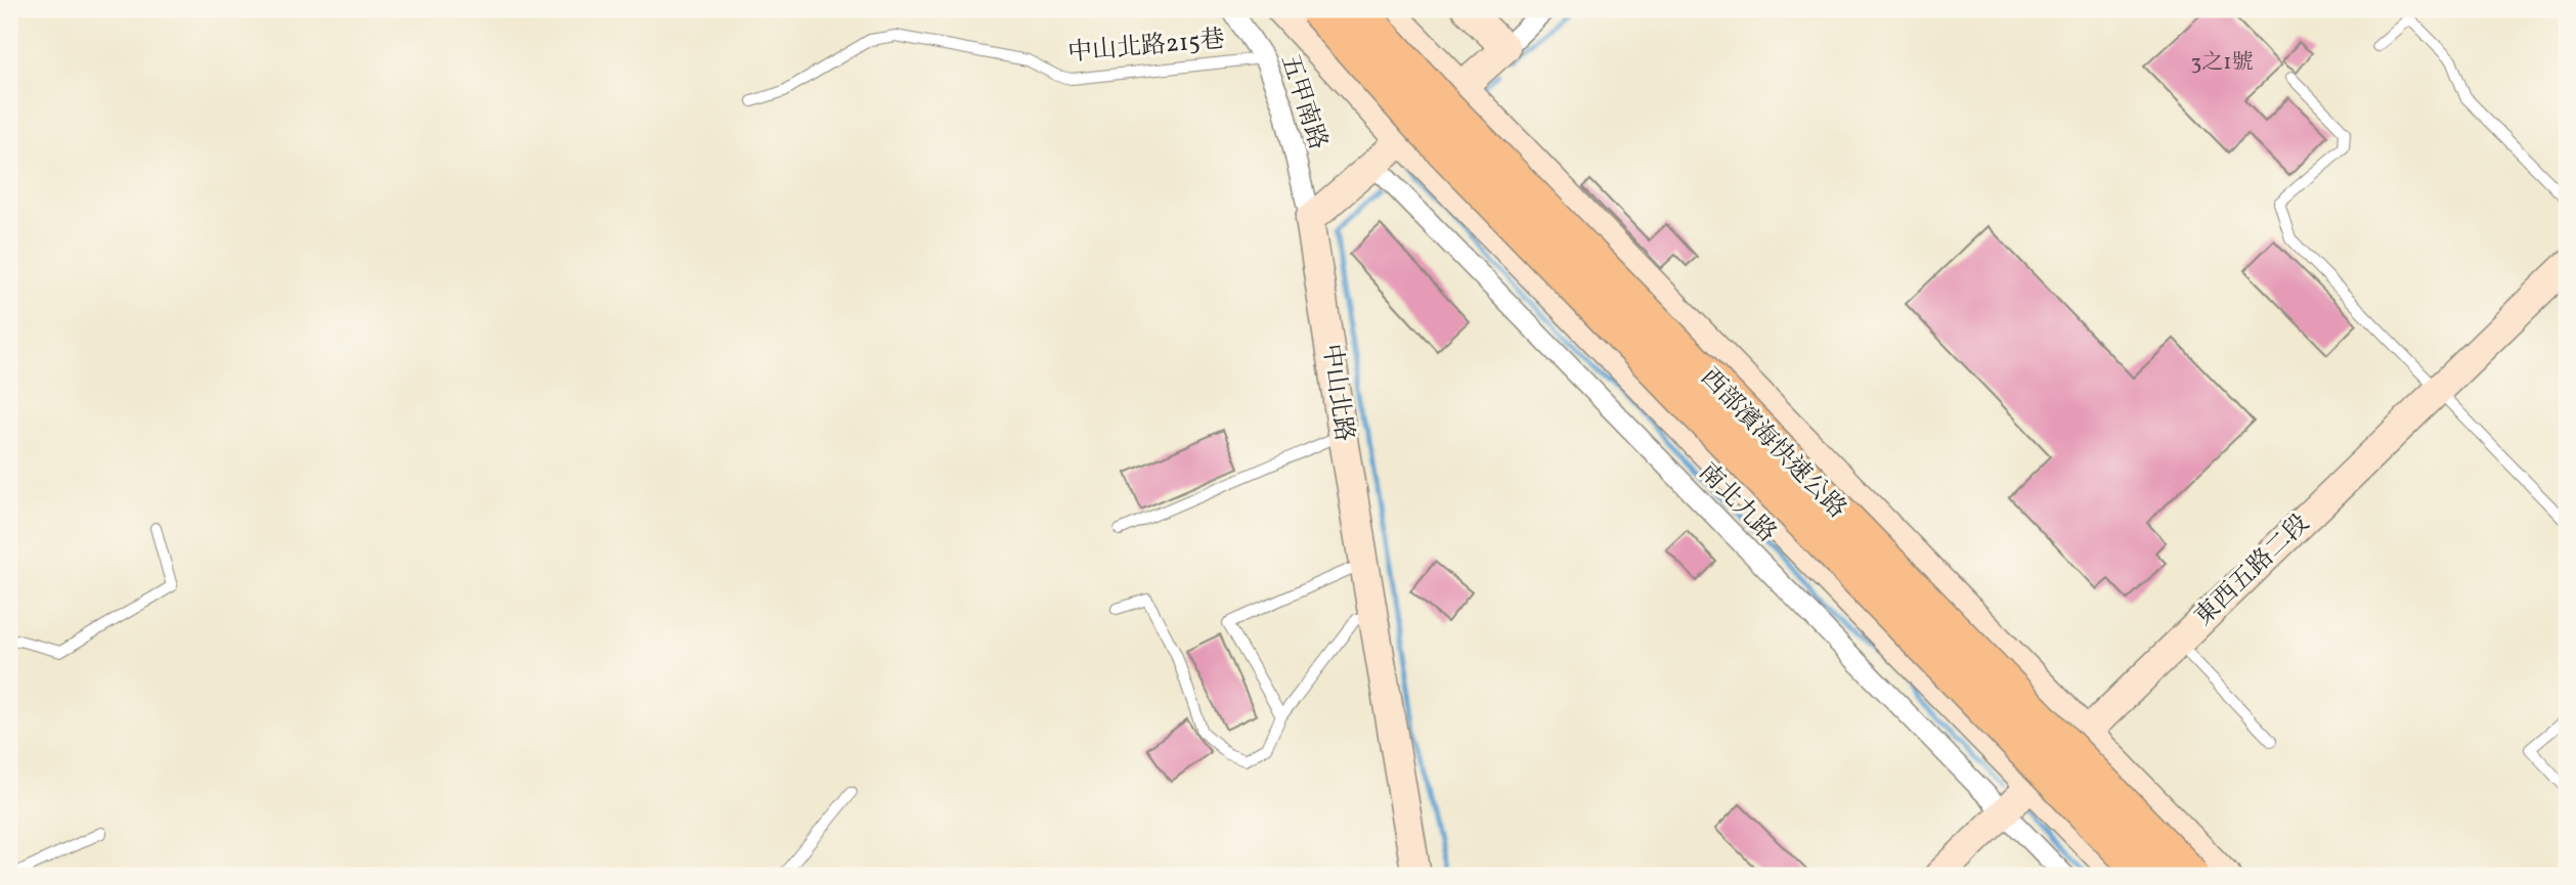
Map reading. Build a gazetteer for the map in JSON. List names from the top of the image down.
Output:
{
  "streets": {
    "highway": ["西部濱海快速公路"],
    "street": [
      "五甲南路",
      "中山北路",
      "南北九路",
      "東西五路二段"
    ],
    "lane": ["中山北路215巷"]
  },
  "crossings": [
    ["中山北路215巷", "五甲南路"],
    ["五甲南路", "中山北路"],
    ["南北九路", "東西五路二段"]
  ],
  "house_numbers": ["3之1號"]
}
